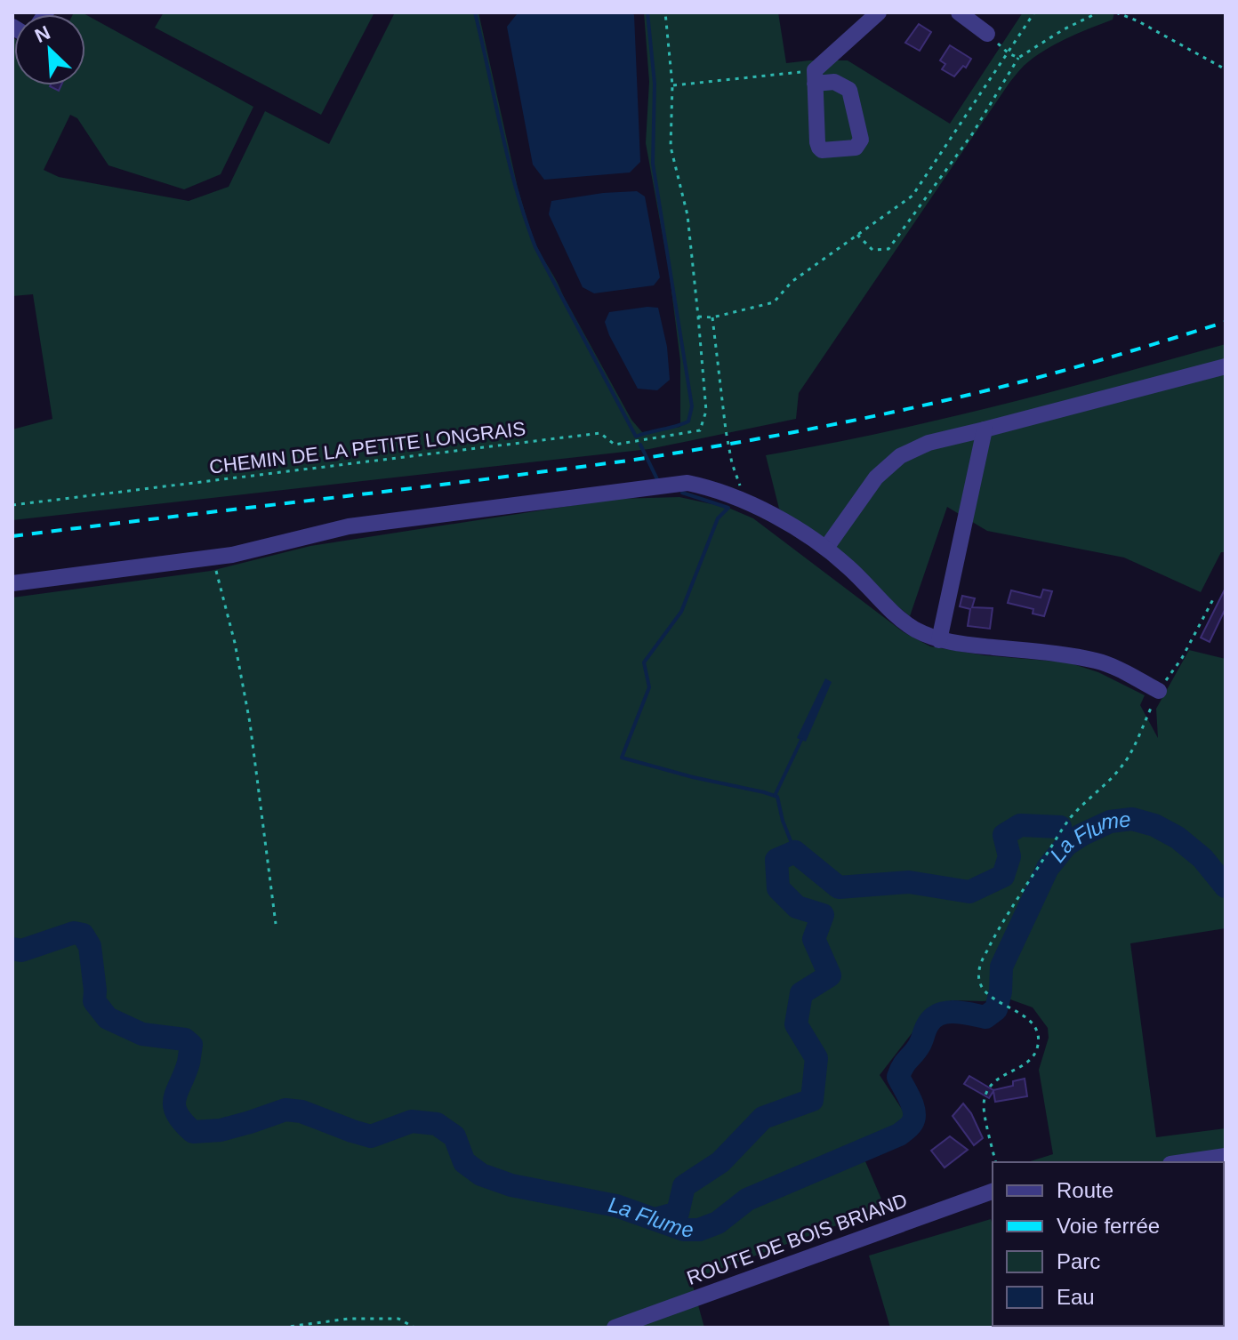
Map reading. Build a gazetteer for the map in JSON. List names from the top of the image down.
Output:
{
  "streets": {
    "street": ["ROUTE DE BOIS BRIAND"],
    "path": ["CHEMIN DE LA PETITE LONGRAIS"]
  },
  "water": ["La Flume"],
  "legend": [
    "Route",
    "Voie ferrée",
    "Parc",
    "Eau"
  ],
  "north": "top left"
}
